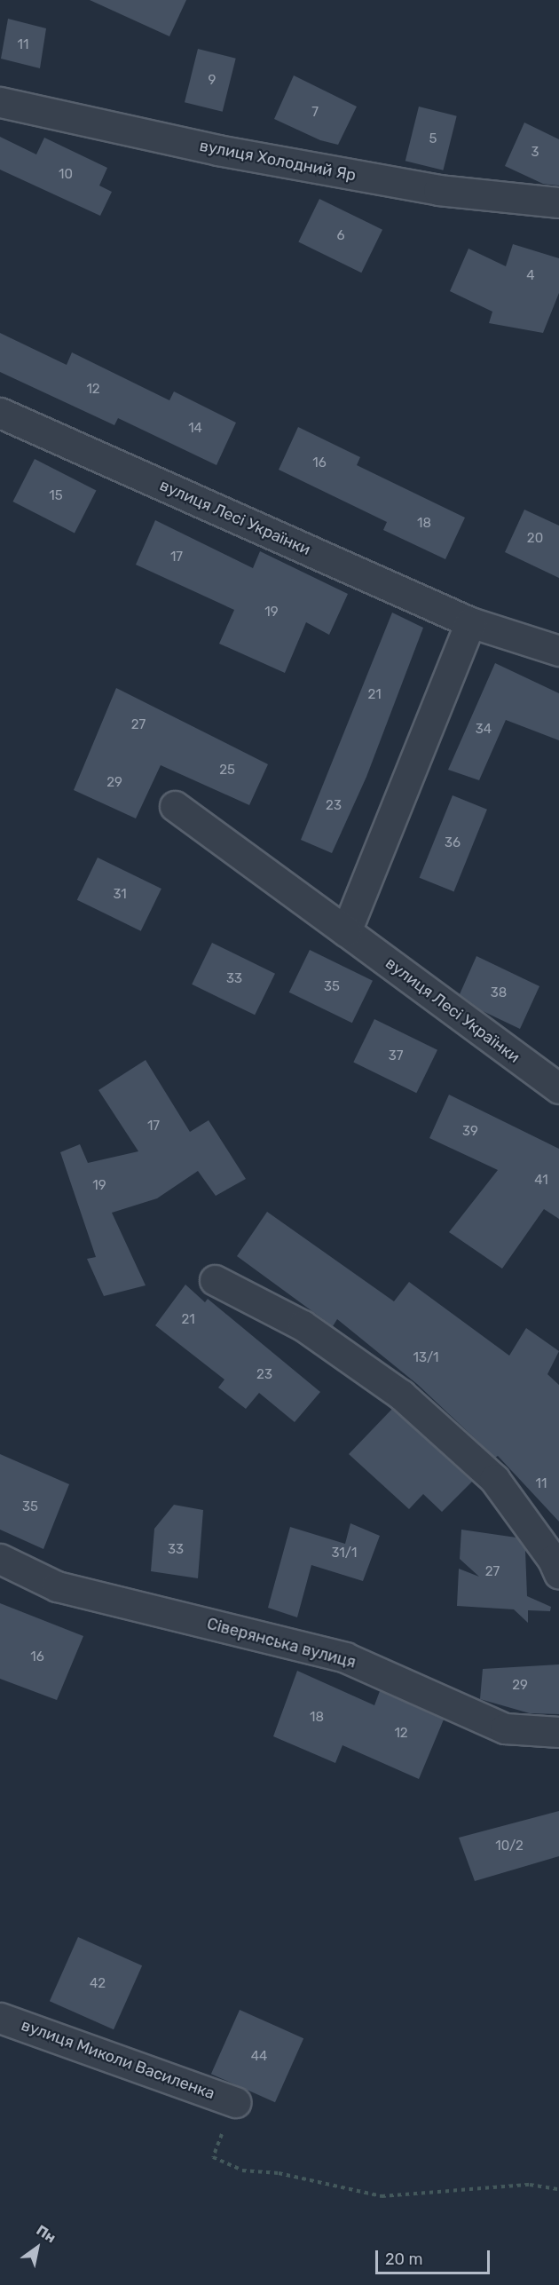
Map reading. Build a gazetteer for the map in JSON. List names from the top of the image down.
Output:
{
  "streets": {
    "street": [
      "вулиця Холодний Яр",
      "вулиця Лесі Українки",
      "Сіверянська вулиця",
      "вулиця Миколи Василенка"
    ]
  },
  "house_numbers": [
    "11",
    "9",
    "7",
    "5",
    "3",
    "10",
    "6",
    "4",
    "12",
    "14",
    "16",
    "15",
    "18",
    "20",
    "17",
    "19",
    "21",
    "27",
    "34",
    "25",
    "29",
    "23",
    "36",
    "31",
    "33",
    "35",
    "38",
    "37",
    "17",
    "39",
    "41",
    "19",
    "21",
    "13/1",
    "23",
    "11",
    "35",
    "33",
    "31/1",
    "27",
    "16",
    "29",
    "18",
    "12",
    "10/2",
    "42",
    "44"
  ],
  "scale_bar": "20 m",
  "north": "top right"
}
